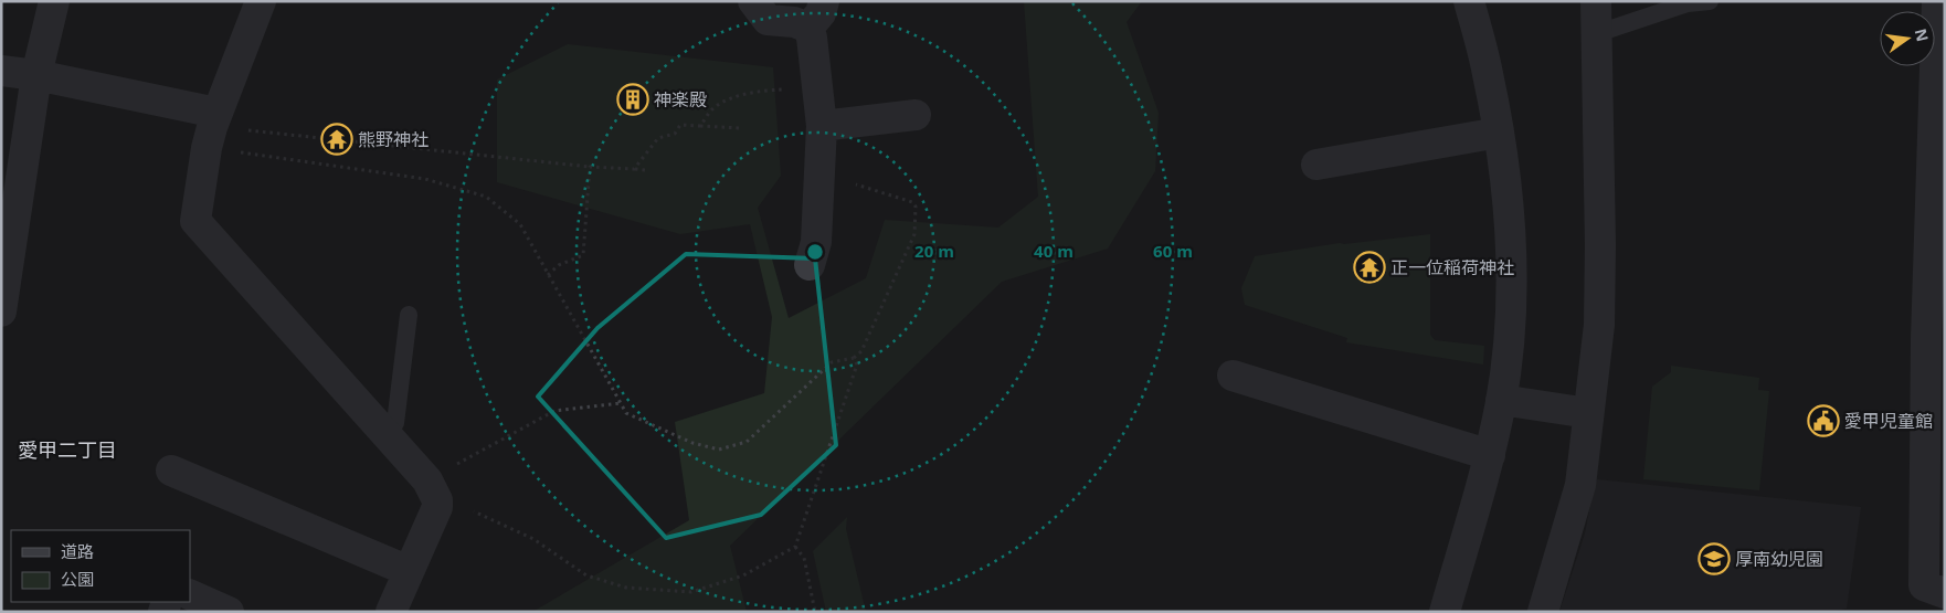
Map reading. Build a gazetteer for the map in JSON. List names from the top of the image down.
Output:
{
  "districts": ["愛甲二丁目"],
  "places": {
    "building": ["神楽殿"],
    "temple": ["熊野神社", "正一位稲荷神社"],
    "public building": ["愛甲児童館"],
    "school or university": ["厚南幼児園"]
  },
  "legend": ["道路", "公園"],
  "north": "right",
  "rings": ["20 m", "40 m", "60 m"]
}
